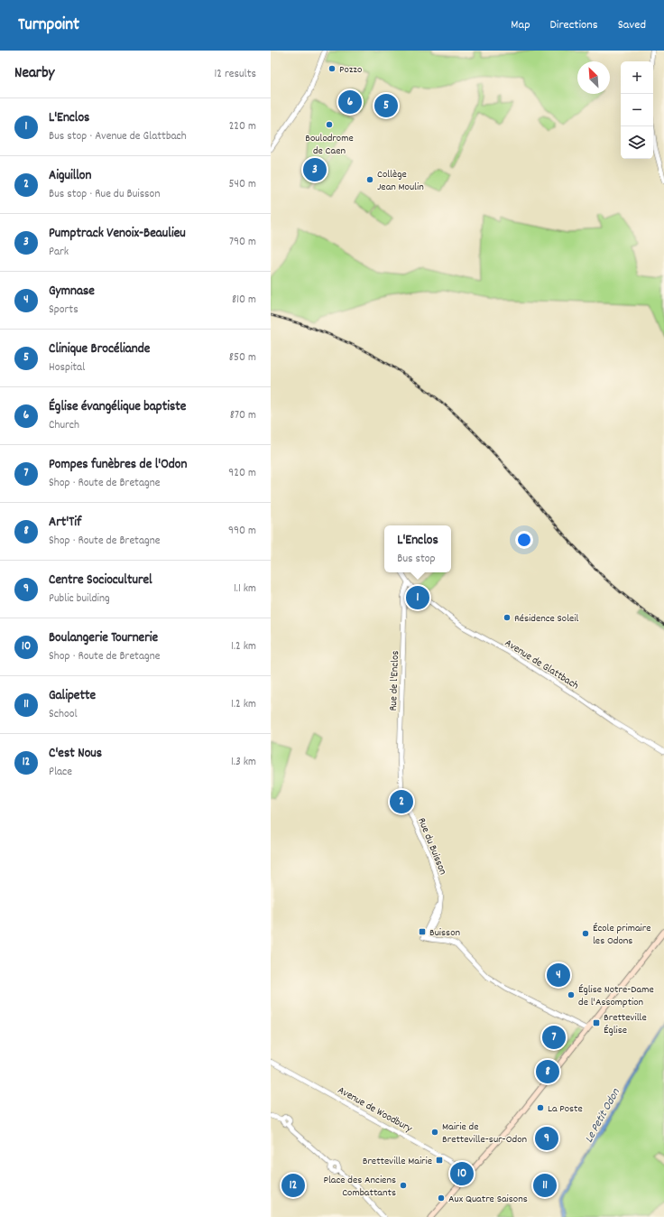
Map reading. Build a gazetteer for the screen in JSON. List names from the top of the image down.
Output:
{
  "streets": {
    "street": [
      "Avenue de Glattbach",
      "Rue de l'Enclos",
      "Rue du Buisson",
      "Avenue de Woodbury"
    ]
  },
  "crossings": [
    ["Avenue de Glattbach", "Rue de l'Enclos"],
    ["Rue de l'Enclos", "Rue du Buisson"]
  ],
  "water": ["Le Petit Odon"],
  "places": {
    "other": [
      "Pozzo",
      "Boulodrome de Caen",
      "Collège Jean Moulin",
      "Résidence Soleil",
      "École primaire les Odons",
      "Église Notre-Dame de l'Assomption",
      "La Poste",
      "Mairie de Bretteville-sur-Odon",
      "Place des Anciens Combattants",
      "Aux Quatre Saisons"
    ],
    "transit": ["Buisson", "Bretteville Église", "Bretteville Mairie"]
  },
  "north": "top left",
  "page": {
    "header": "Turnpoint",
    "nav": ["Map", "Directions", "Saved"],
    "heading": ["Nearby", "12 results"],
    "map_buttons": ["+", "−"],
    "pins": [
      "6",
      "5",
      "3",
      "1",
      "2",
      "4",
      "7",
      "8",
      "9",
      "10",
      "11",
      "12"
    ],
    "list": [
      {
        "mark": "1",
        "name": "L'Enclos",
        "note": "Bus stop · Avenue de Glattbach",
        "value": "220 m"
      },
      {
        "mark": "2",
        "name": "Aiguillon",
        "note": "Bus stop · Rue du Buisson",
        "value": "540 m"
      },
      {
        "mark": "3",
        "name": "Pumptrack Venoix-Beaulieu",
        "note": "Park",
        "value": "790 m"
      },
      {
        "mark": "4",
        "name": "Gymnase",
        "note": "Sports",
        "value": "810 m"
      },
      {
        "mark": "5",
        "name": "Clinique Brocéliande",
        "note": "Hospital",
        "value": "850 m"
      },
      {
        "mark": "6",
        "name": "Église évangélique baptiste",
        "note": "Church",
        "value": "870 m"
      },
      {
        "mark": "7",
        "name": "Pompes funèbres de l'Odon",
        "note": "Shop · Route de Bretagne",
        "value": "920 m"
      },
      {
        "mark": "8",
        "name": "Art'Tif",
        "note": "Shop · Route de Bretagne",
        "value": "990 m"
      },
      {
        "mark": "9",
        "name": "Centre Socioculturel",
        "note": "Public building",
        "value": "1.1 km"
      },
      {
        "mark": "10",
        "name": "Boulangerie Tournerie",
        "note": "Shop · Route de Bretagne",
        "value": "1.2 km"
      },
      {
        "mark": "11",
        "name": "Galipette",
        "note": "School",
        "value": "1.2 km"
      },
      {
        "mark": "12",
        "name": "C'est Nous",
        "note": "Place",
        "value": "1.3 km"
      }
    ],
    "popup": ["L'Enclos", "Bus stop"]
  }
}
